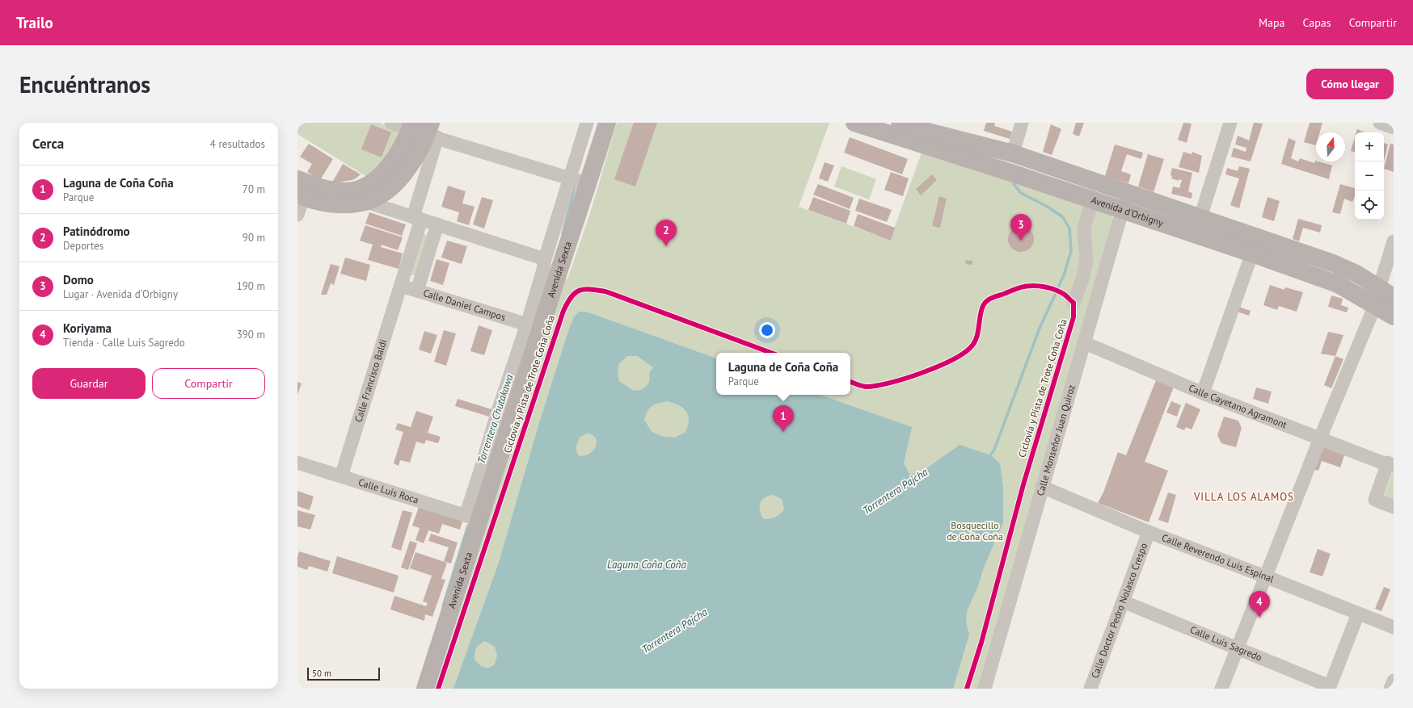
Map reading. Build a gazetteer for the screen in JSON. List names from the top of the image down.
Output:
{
  "streets": {
    "main road": ["Avenida d'Orbigny", "Avenida Sexta"],
    "street": [
      "Calle Daniel Campos",
      "Calle Francisco Baldi",
      "Calle Cayetano Agramont",
      "Calle Monseñor Juan Quiroz",
      "Calle Luis Roca",
      "Calle Reverendo Luis Espinal",
      "Calle Doctor Pedro Nolasco Crespo",
      "Calle Luis Sagredo"
    ],
    "cycle path": ["Ciclovía y Pista de Trote Coña Coña"]
  },
  "crossings": [
    ["Avenida d'Orbigny", "Calle Monseñor Juan Quiroz"],
    ["Avenida Sexta", "Calle Daniel Campos"],
    ["Avenida Sexta", "Calle Luis Roca"],
    ["Calle Daniel Campos", "Calle Francisco Baldi"],
    ["Calle Francisco Baldi", "Calle Luis Roca"],
    ["Calle Cayetano Agramont", "Calle Monseñor Juan Quiroz"],
    ["Calle Monseñor Juan Quiroz", "Calle Reverendo Luis Espinal"],
    ["Calle Reverendo Luis Espinal", "Calle Doctor Pedro Nolasco Crespo"],
    ["Calle Doctor Pedro Nolasco Crespo", "Calle Luis Sagredo"]
  ],
  "districts": ["VILLA LOS ALAMOS"],
  "water": ["Torrentera Chutakawa", "Torrentera Pajcha", "Laguna Coña Coña"],
  "parks": ["Bosquecillo de Coña Coña"],
  "scale_bar": "50 m",
  "north": "top",
  "page": {
    "header": "Trailo",
    "nav": ["Mapa", "Capas", "Compartir"],
    "buttons": [
      "Cómo llegar",
      ["Guardar", "Compartir"]
    ],
    "title": "Encuéntranos",
    "heading": ["Cerca", "4 resultados"],
    "map_buttons": ["+", "−"],
    "list": [
      {
        "mark": "1",
        "name": "Laguna de Coña Coña",
        "note": "Parque",
        "value": "70 m"
      },
      {
        "mark": "2",
        "name": "Patinódromo",
        "note": "Deportes",
        "value": "90 m"
      },
      {
        "mark": "3",
        "name": "Domo",
        "note": "Lugar · Avenida d'Orbigny",
        "value": "190 m"
      },
      {
        "mark": "4",
        "name": "Koriyama",
        "note": "Tienda · Calle Luis Sagredo",
        "value": "390 m"
      }
    ],
    "pins": [
      "3",
      "2",
      "1",
      "4"
    ],
    "popup": ["Laguna de Coña Coña", "Parque"],
    "scale": "50 m"
  }
}
